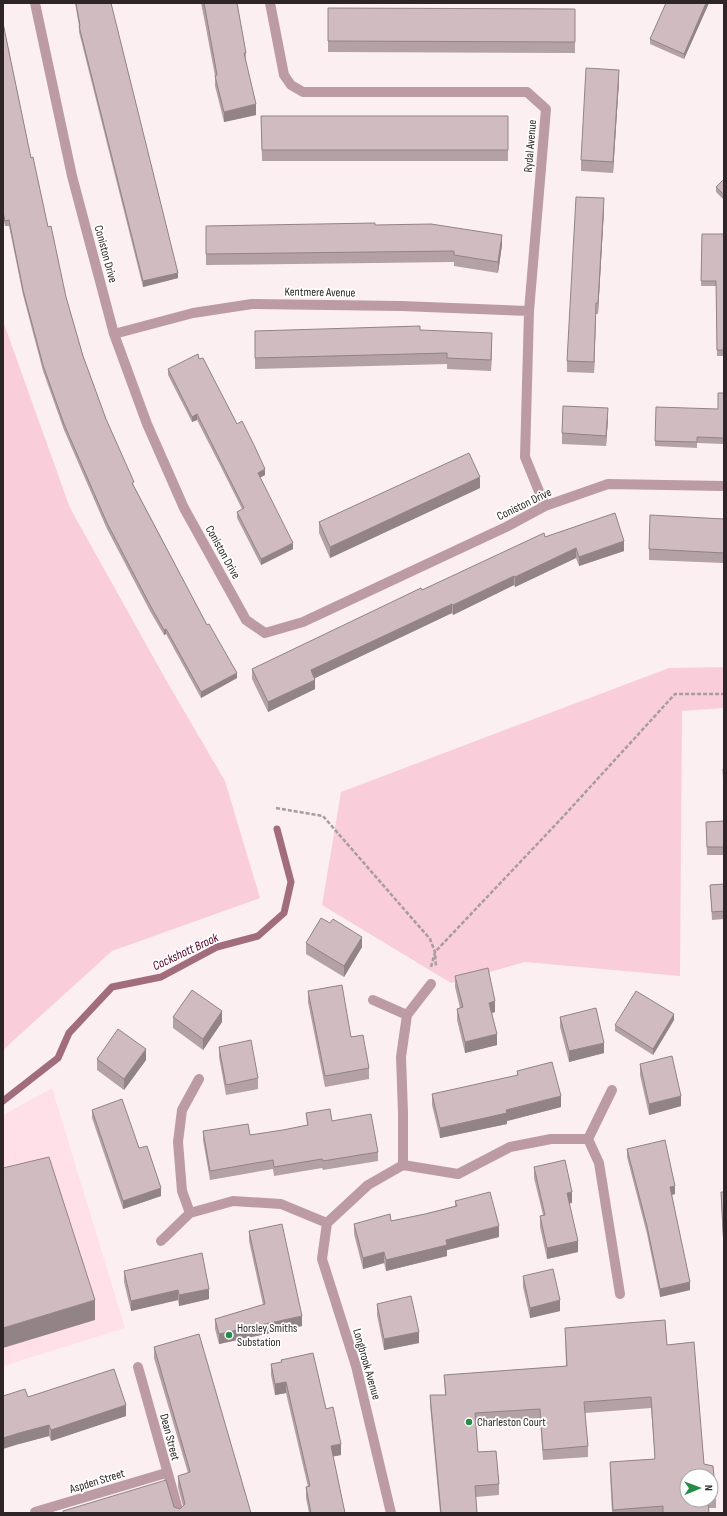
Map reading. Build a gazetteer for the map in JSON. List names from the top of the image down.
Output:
{
  "streets": {
    "street": [
      "Rydal Avenue",
      "Coniston Drive",
      "Kentmere Avenue",
      "Longbrook Avenue",
      "Dean Street",
      "Aspden Street"
    ]
  },
  "crossings": [
    ["Rydal Avenue", "Coniston Drive"],
    ["Rydal Avenue", "Kentmere Avenue"],
    ["Coniston Drive", "Kentmere Avenue"],
    ["Dean Street", "Aspden Street"]
  ],
  "water": ["Cockshott Brook"],
  "places": ["Horsley Smiths Substation", "Charleston Court"],
  "north": "right"
}
